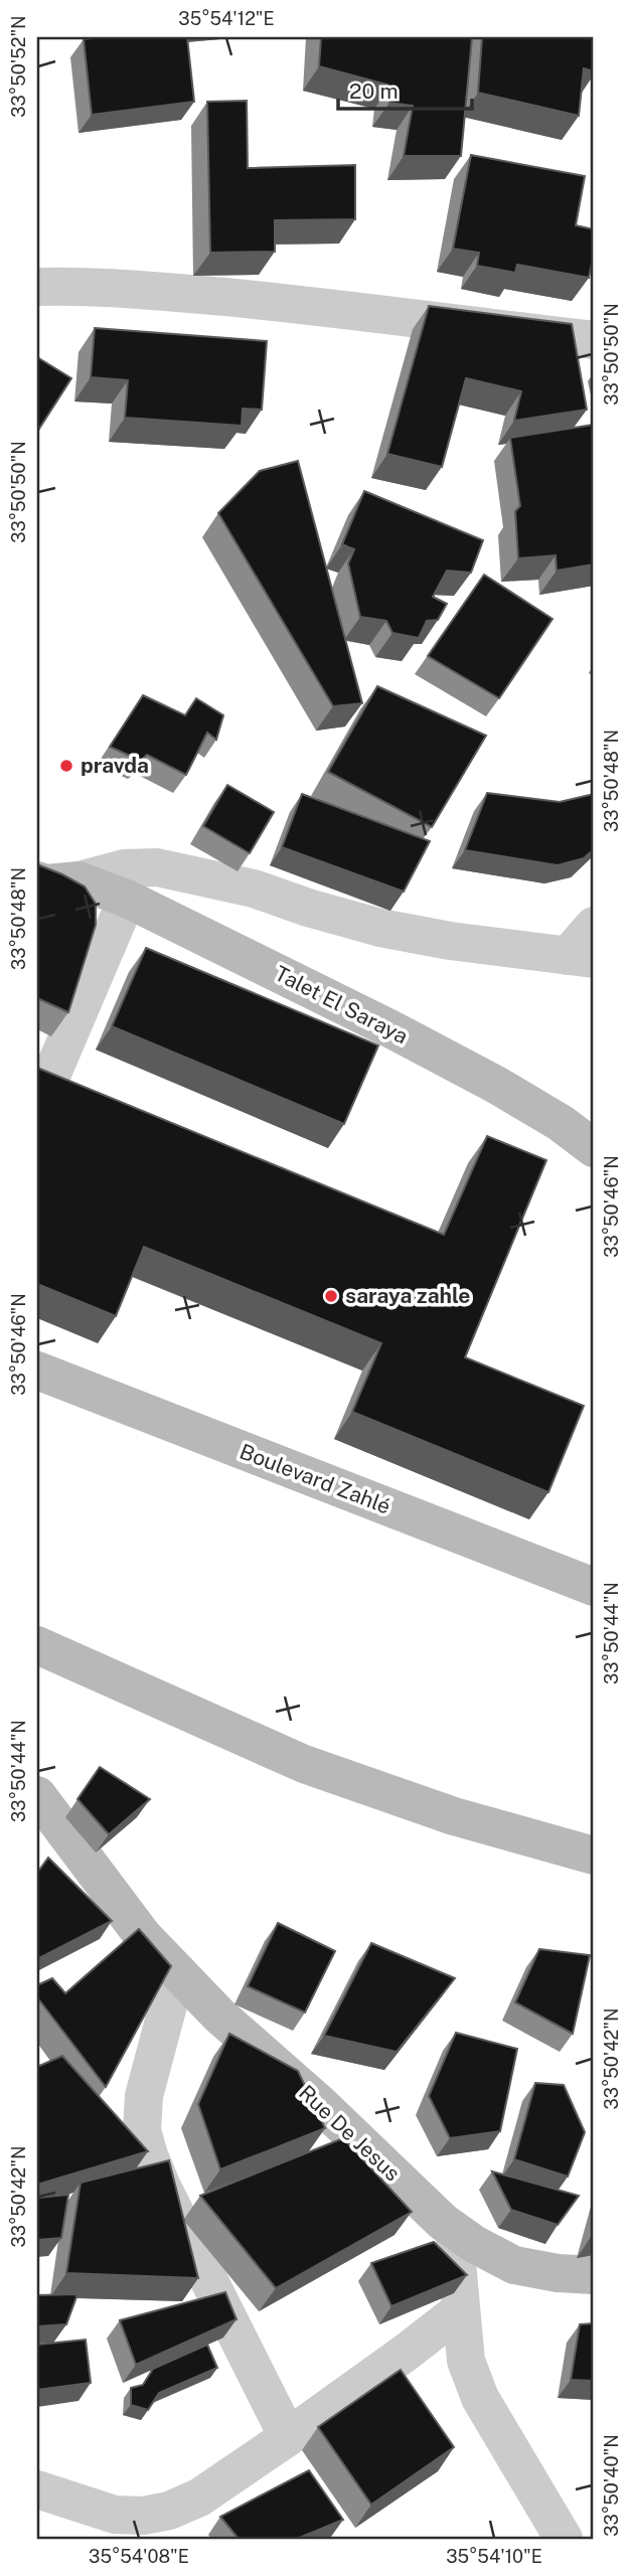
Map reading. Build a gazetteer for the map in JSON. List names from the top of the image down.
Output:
{
  "streets": {
    "street": ["Talet El Saraya", "Boulevard Zahlé", "Rue De Jesus"]
  },
  "places": ["pravda", "saraya zahle"],
  "scale_bar": "20 m",
  "coordinates": [
    "35°54'12\"E",
    "33°50'52\"N",
    "33°50'50\"N",
    "33°50'48\"N",
    "33°50'46\"N",
    "33°50'44\"N",
    "33°50'42\"N",
    "33°50'40\"N",
    "35°54'08\"E",
    "35°54'10\"E"
  ]
}
